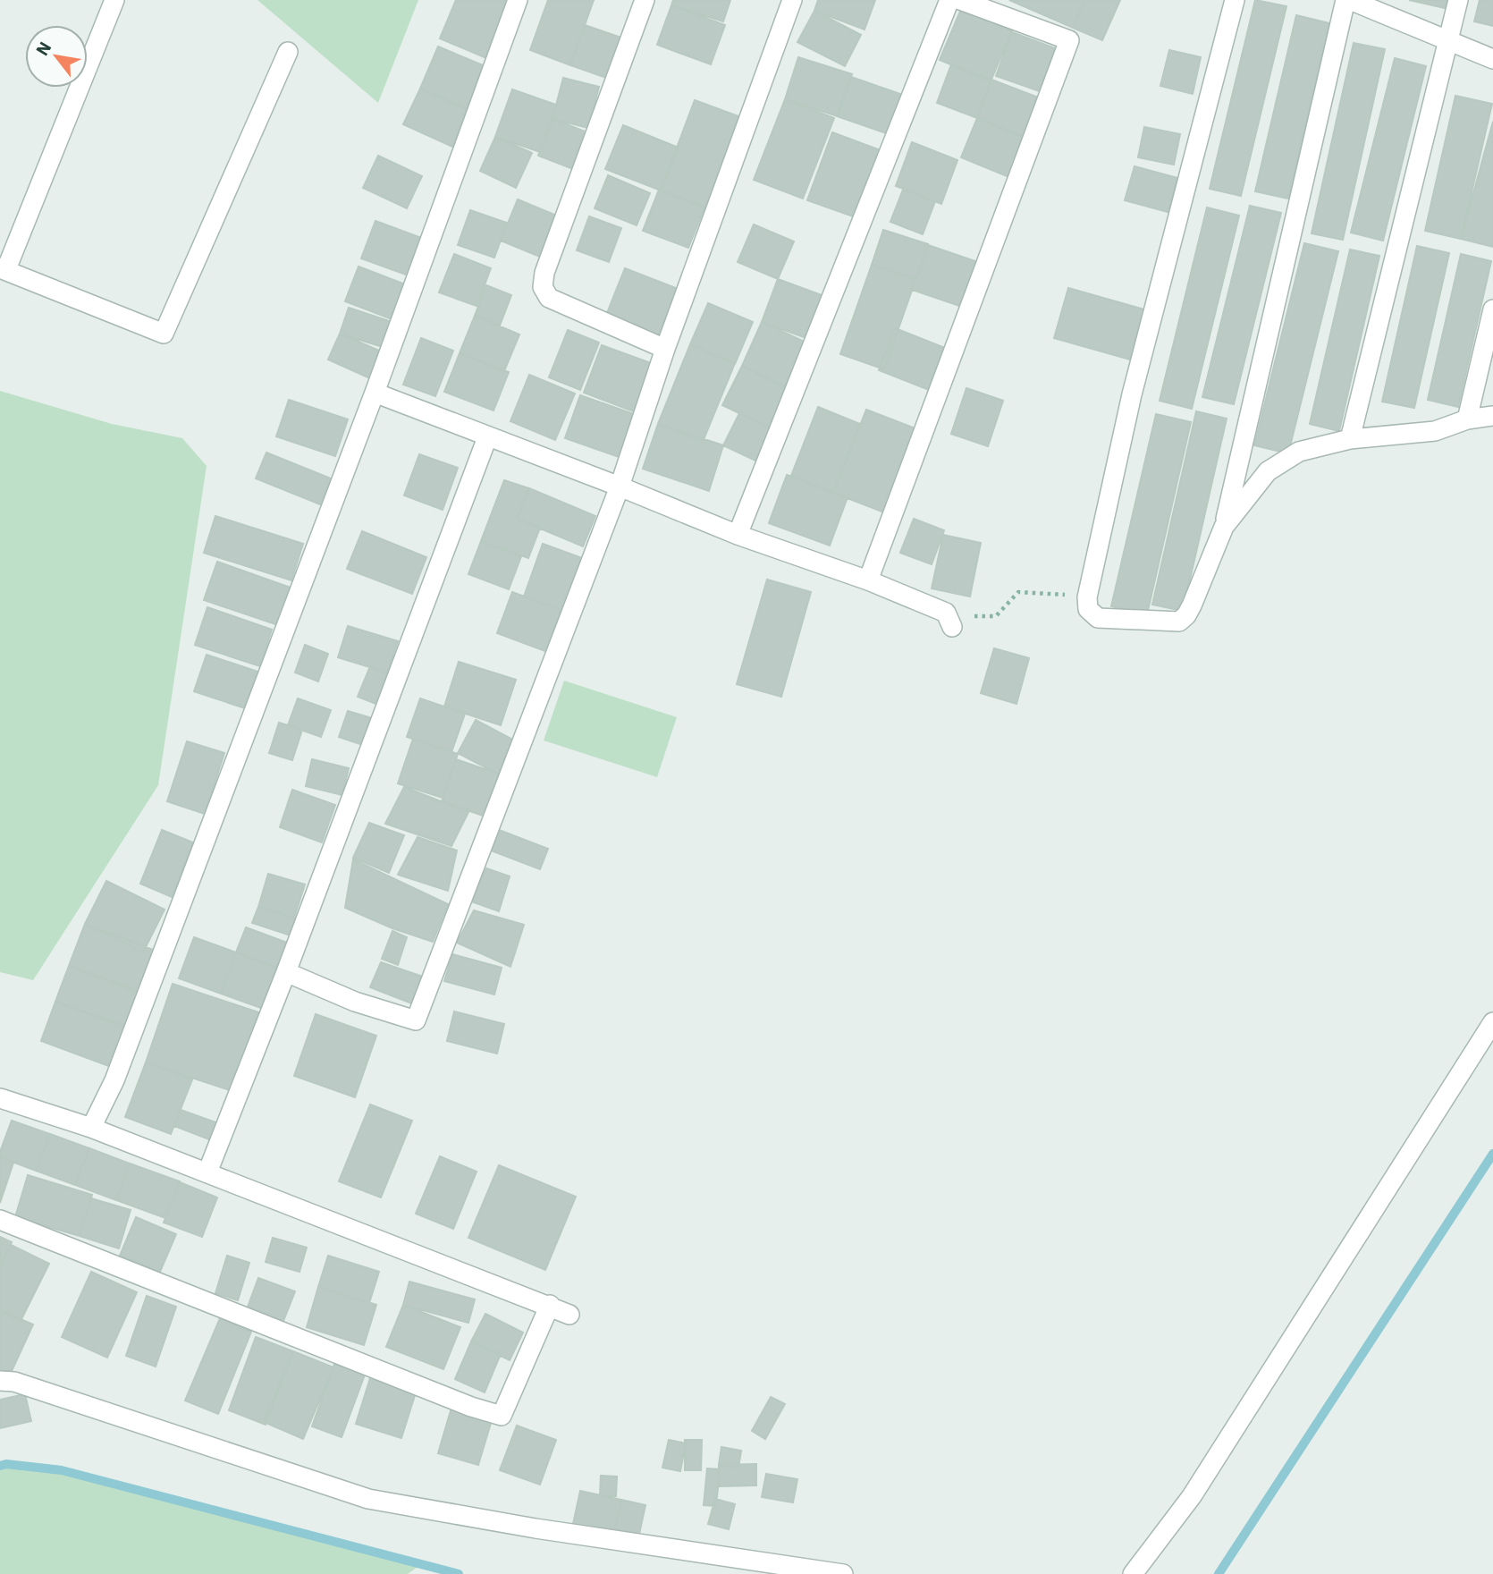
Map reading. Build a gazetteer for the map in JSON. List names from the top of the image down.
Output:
{
  "north": "top left"
}
